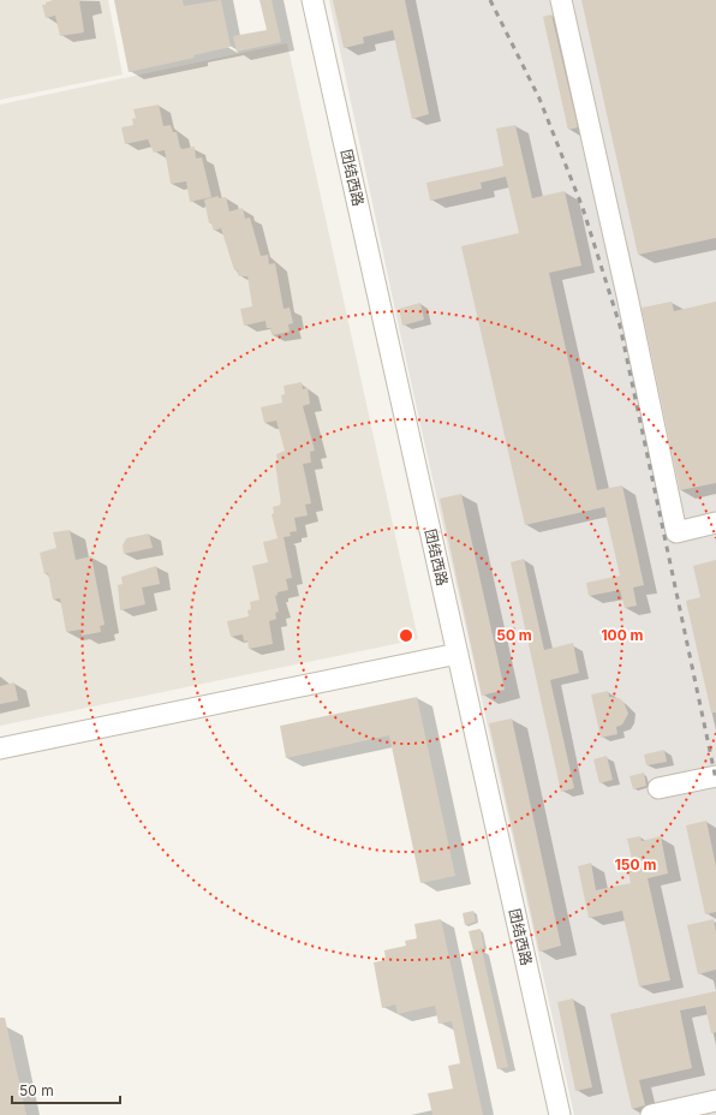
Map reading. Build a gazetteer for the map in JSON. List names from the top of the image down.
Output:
{
  "streets": {
    "street": ["团结西路"]
  },
  "scale_bar": "50 m",
  "rings": ["50 m", "100 m", "150 m"]
}
